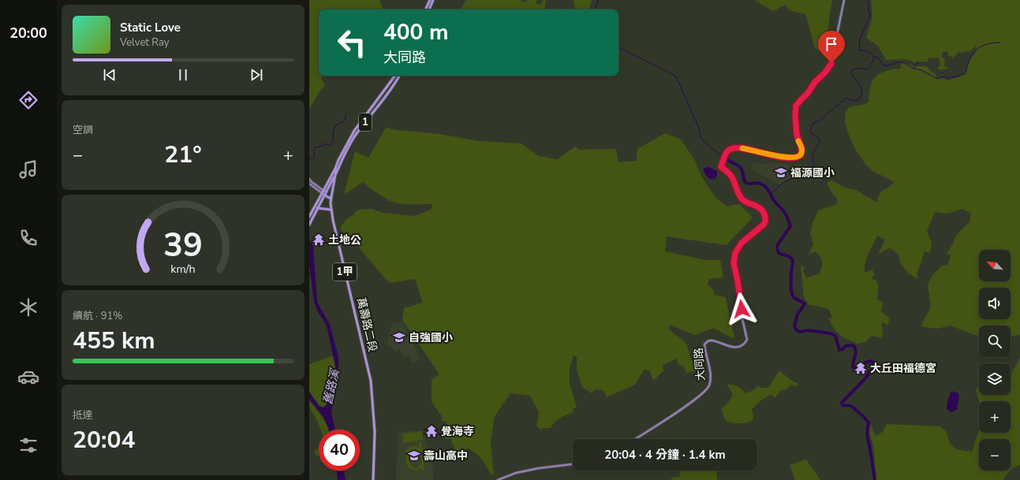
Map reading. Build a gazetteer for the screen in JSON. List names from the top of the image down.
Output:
{
  "streets": {
    "main road": ["1", "1甲", "萬壽路二段"],
    "street": ["大同路"]
  },
  "crossings": [
    ["1", "萬壽路二段"]
  ],
  "water": ["舊路溪"],
  "places": {
    "school or university": ["福源國小", "自強國小", "壽山高中"],
    "temple": ["土地公", "大丘田福德宮", "覺海寺"]
  },
  "north": "top left",
  "page": {
    "tabs": "20:00",
    "turn": ["400 m", "大同路"],
    "song": ["Static Love", "Velvet Ray"],
    "tile": [
      "空調",
      ["續航 · 91%", "455 km"],
      ["抵達", "20:04"]
    ],
    "heat": ["−", "21°", "+"],
    "map_buttons": ["+", "−"],
    "limit": "40",
    "trip": "20:04 · 4 分鐘 · 1.4 km",
    "gauge": ["39", "km/h"]
  }
}
